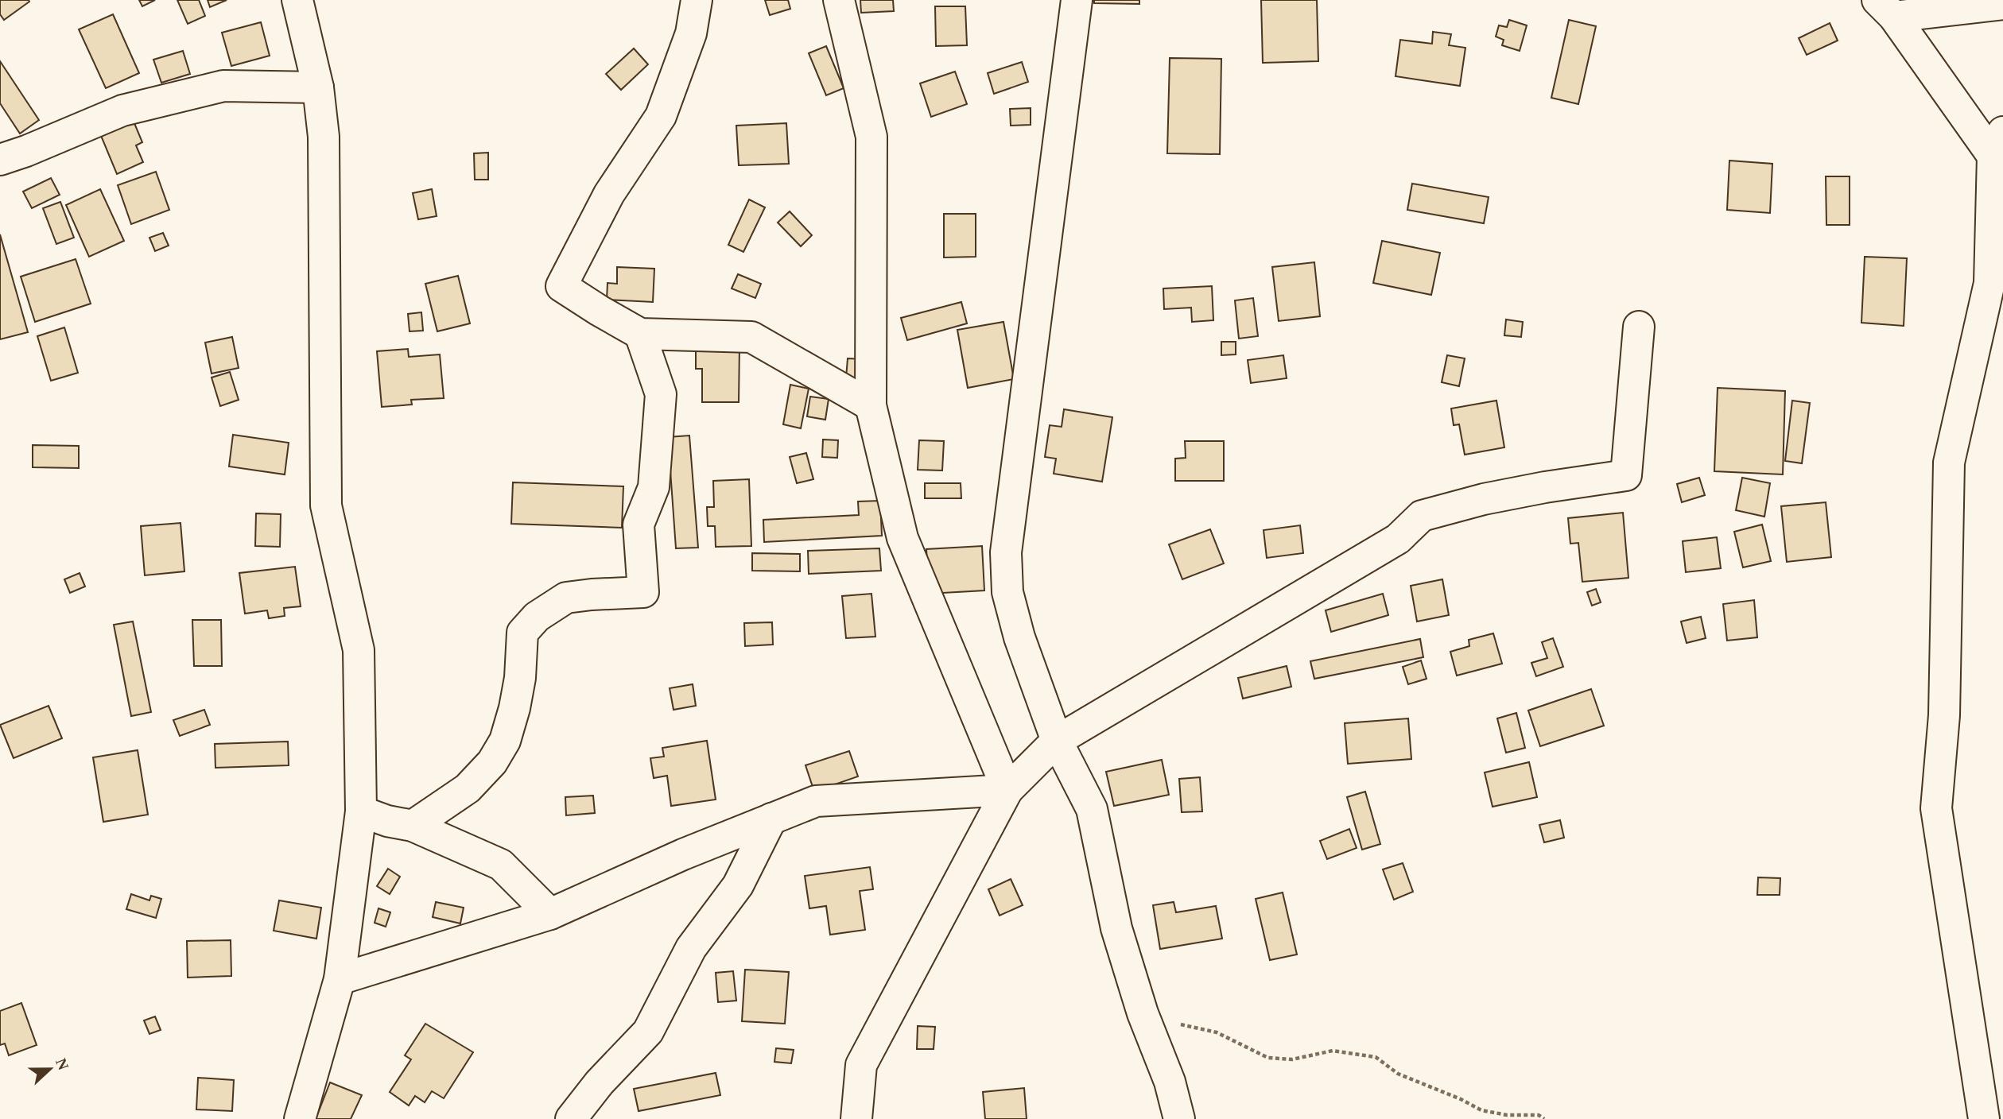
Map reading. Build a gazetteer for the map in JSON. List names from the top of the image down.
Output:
{
  "north": "right"
}
